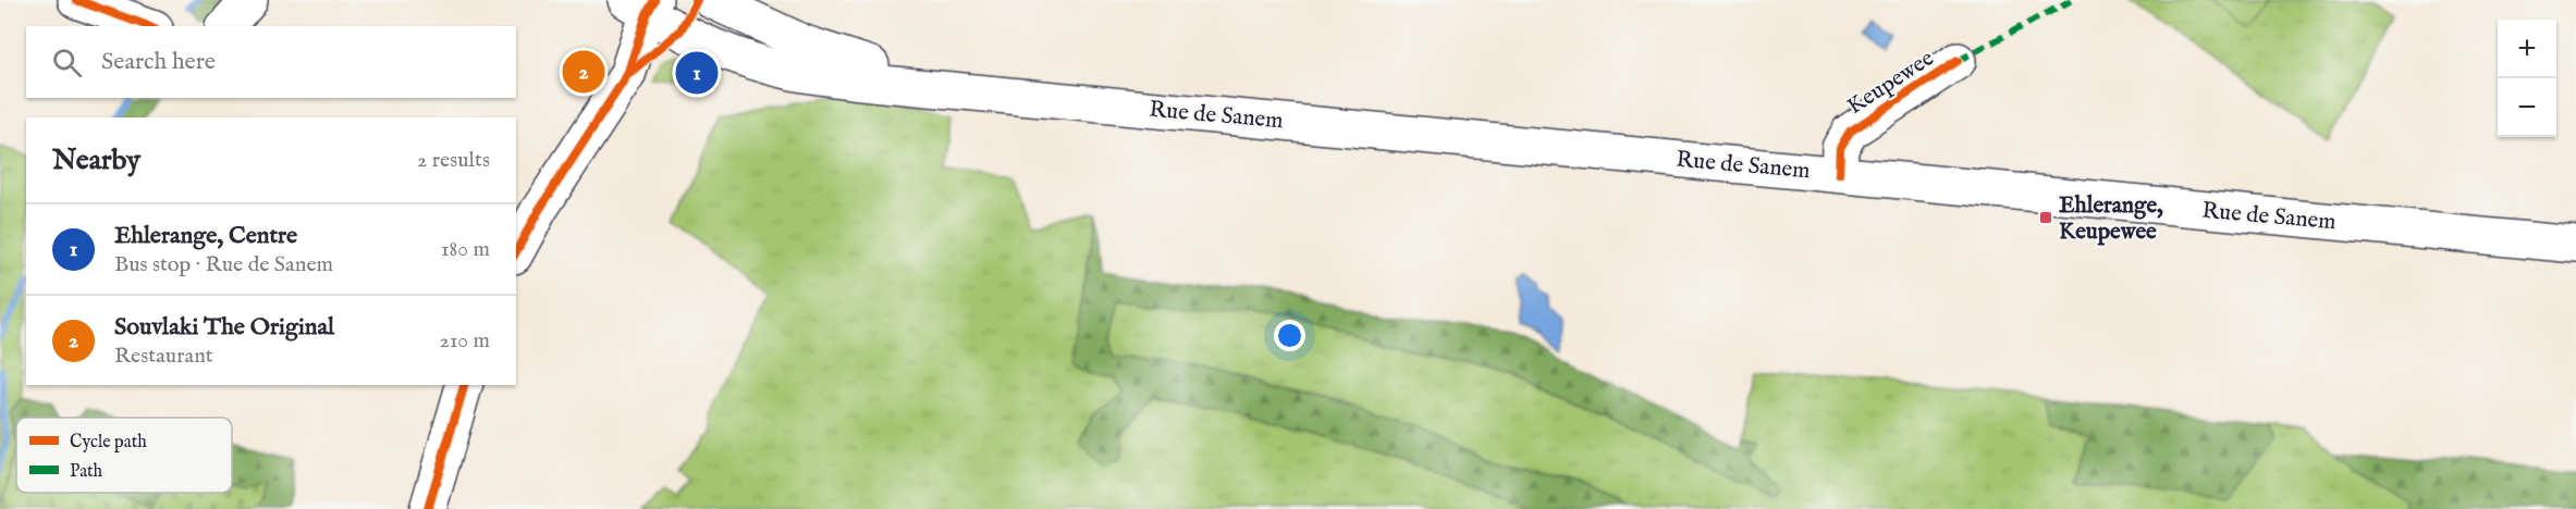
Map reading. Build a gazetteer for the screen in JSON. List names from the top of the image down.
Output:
{
  "streets": {
    "main road": ["Keupewee", "Rue de Sanem"]
  },
  "crossings": [
    ["Keupewee", "Rue de Sanem"]
  ],
  "places": {
    "transit": ["Ehlerange, Keupewee"]
  },
  "legend": ["Cycle path", "Path"],
  "page": {
    "map_buttons": ["+", "−"],
    "search": "Search here",
    "pins": ["2", "1"],
    "heading": ["Nearby", "2 results"],
    "list": [
      {
        "mark": "1",
        "name": "Ehlerange, Centre",
        "note": "Bus stop · Rue de Sanem",
        "value": "180 m"
      },
      {
        "mark": "2",
        "name": "Souvlaki The Original",
        "note": "Restaurant",
        "value": "210 m"
      }
    ]
  }
}
